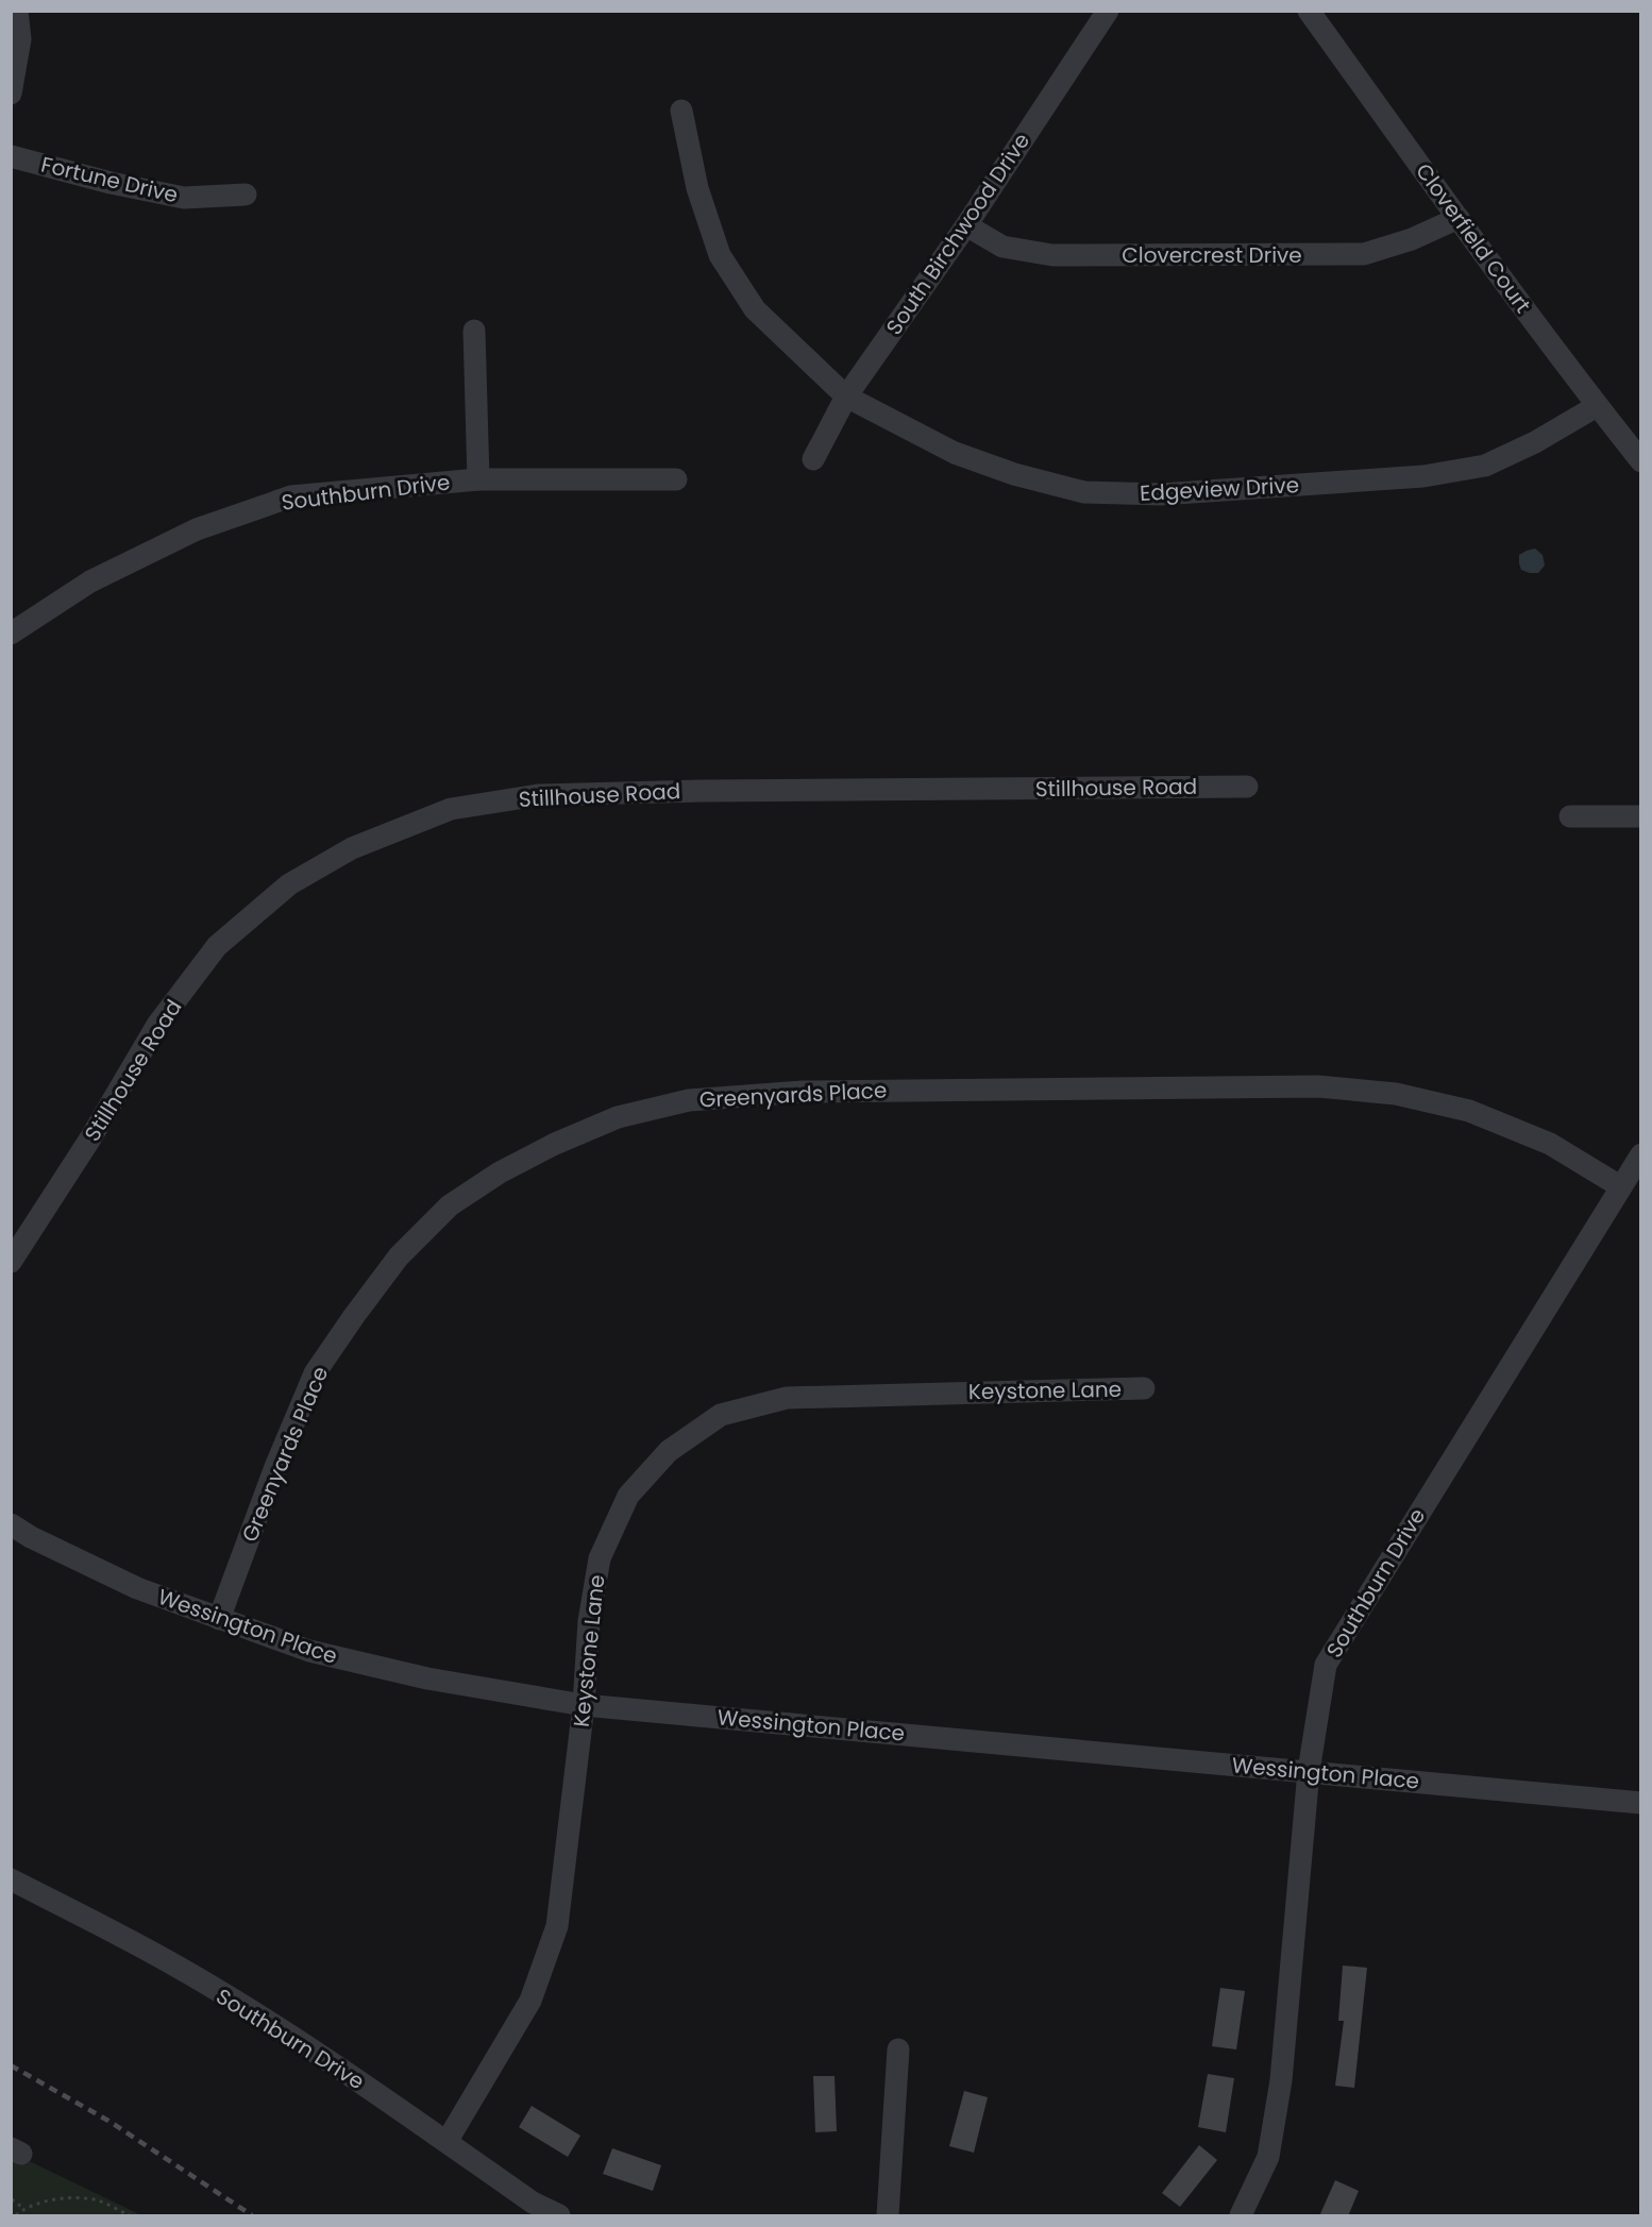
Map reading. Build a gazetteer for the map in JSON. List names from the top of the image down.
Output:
{
  "streets": {
    "street": [
      "Fortune Drive",
      "South Birchwood Drive",
      "Cloverfield Court",
      "Clovercrest Drive",
      "Edgeview Drive",
      "Southburn Drive",
      "Stillhouse Road",
      "Greenyards Place",
      "Keystone Lane",
      "Wessington Place"
    ]
  },
  "crossings": [
    ["South Birchwood Drive", "Clovercrest Drive"],
    ["South Birchwood Drive", "Edgeview Drive"],
    ["Cloverfield Court", "Clovercrest Drive"],
    ["Cloverfield Court", "Edgeview Drive"],
    ["Southburn Drive", "Greenyards Place"],
    ["Southburn Drive", "Keystone Lane"],
    ["Southburn Drive", "Wessington Place"],
    ["Greenyards Place", "Wessington Place"],
    ["Keystone Lane", "Wessington Place"]
  ]
}
